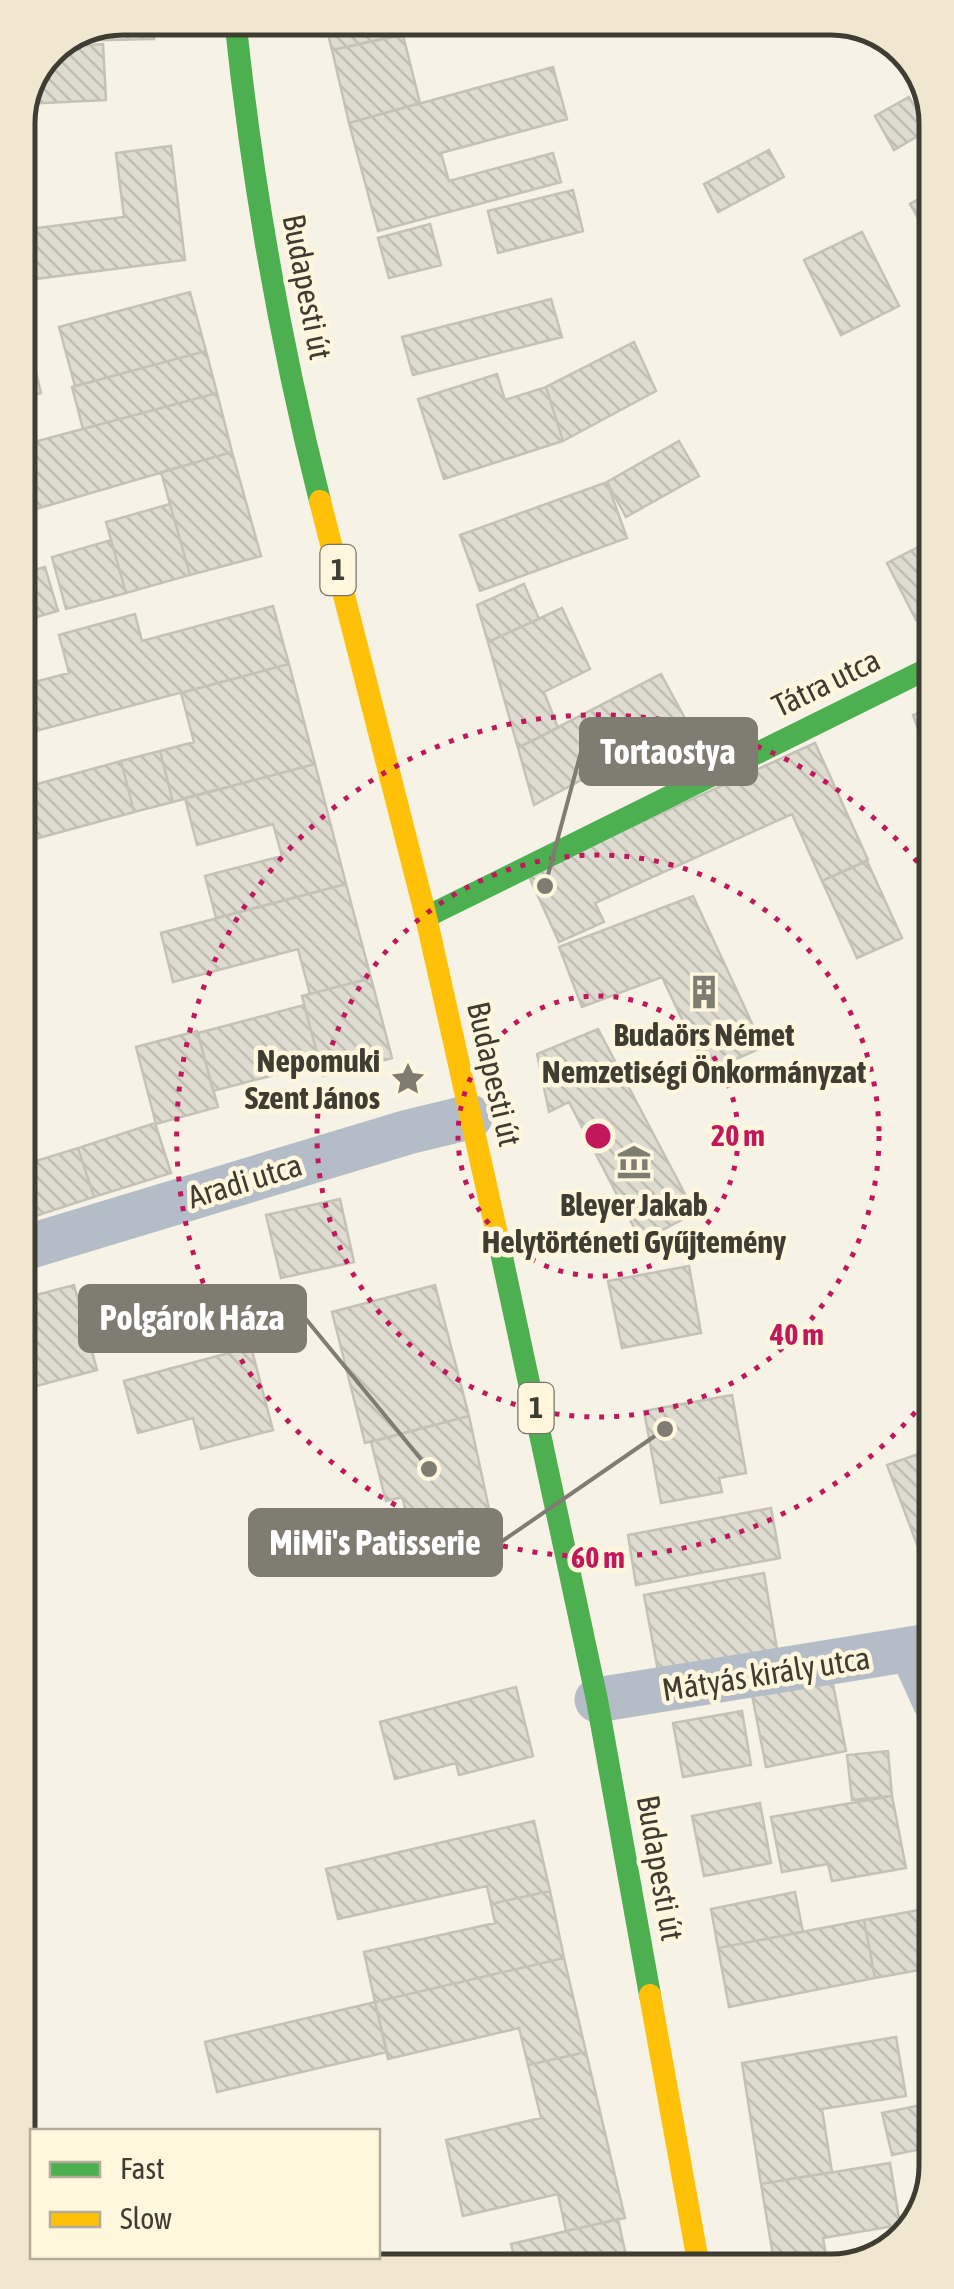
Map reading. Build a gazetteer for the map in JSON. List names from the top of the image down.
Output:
{
  "streets": {
    "main road": ["Budapesti út", "1", "Tátra utca"],
    "street": ["Aradi utca", "Mátyás király utca"]
  },
  "crossings": [
    ["Budapesti út", "Tátra utca"],
    ["Budapesti út", "Aradi utca"],
    ["Budapesti út", "Mátyás király utca"]
  ],
  "places": {
    "other": ["Tortaostya", "MiMi's Patisserie", "Polgárok Háza"],
    "building": ["Budaörs Német Nemzetiségi Önkormányzat"],
    "place": ["Nepomuki Szent János"],
    "museum": ["Bleyer Jakab Helytörténeti Gyűjtemény"]
  },
  "legend": ["Fast", "Slow"],
  "rings": ["20 m", "40 m", "60 m"]
}
